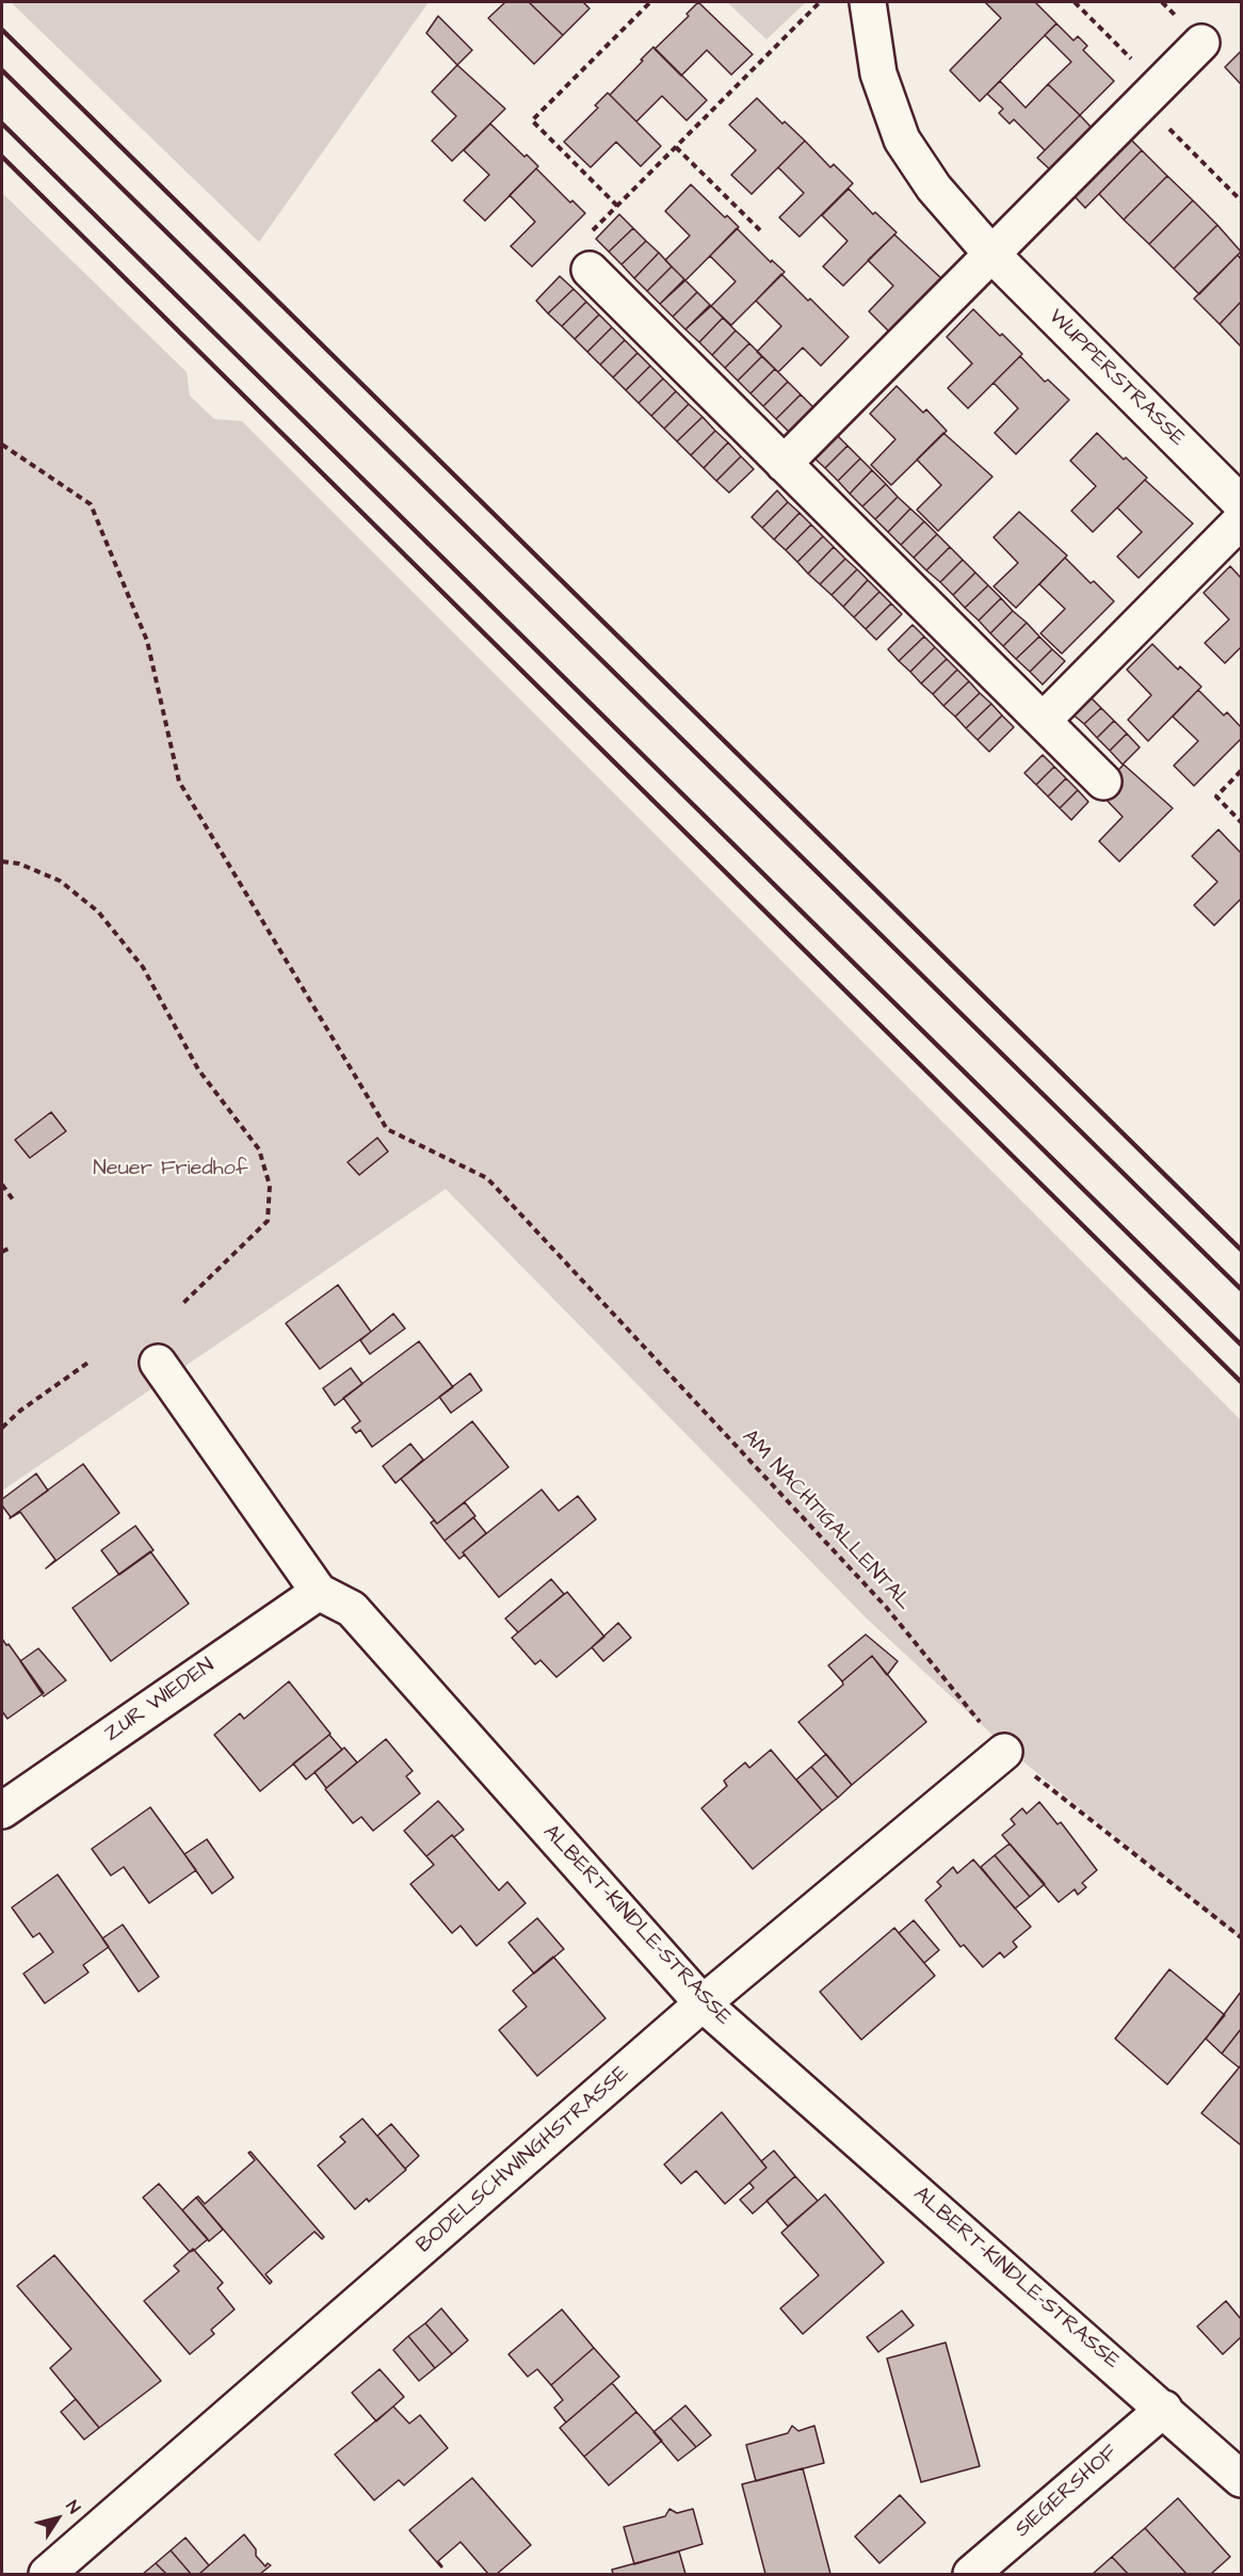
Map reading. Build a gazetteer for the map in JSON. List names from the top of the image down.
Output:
{
  "streets": {
    "street": [
      "WUPPERSTRASSE",
      "ZUR WIEDEN",
      "ALBERT-KINDLE-STRASSE",
      "BODELSCHWINGHSTRASSE",
      "SIEGERSHOF"
    ],
    "path": ["AM NACHTIGALLENTAL"]
  },
  "crossings": [
    ["AM NACHTIGALLENTAL", "BODELSCHWINGHSTRASSE"],
    ["ZUR WIEDEN", "ALBERT-KINDLE-STRASSE"],
    ["ALBERT-KINDLE-STRASSE", "BODELSCHWINGHSTRASSE"],
    ["ALBERT-KINDLE-STRASSE", "SIEGERSHOF"]
  ],
  "parks": ["Neuer Friedhof"],
  "north": "top right"
}
